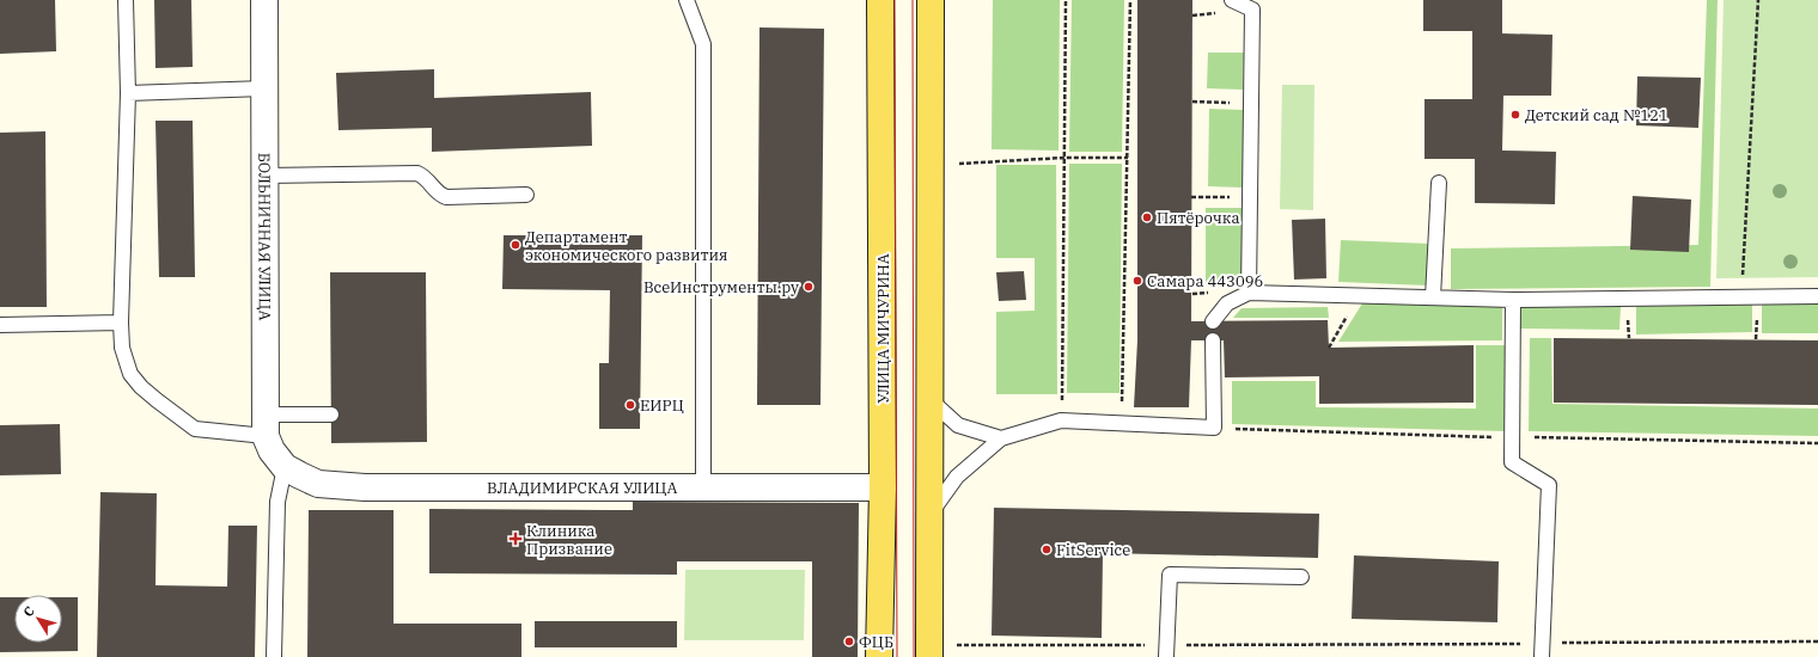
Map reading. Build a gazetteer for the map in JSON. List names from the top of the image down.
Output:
{
  "streets": {
    "main road": ["УЛИЦА МИЧУРИНА"],
    "street": ["БОЛЬНИЧНАЯ УЛИЦА", "ВЛАДИМИРСКАЯ УЛИЦА"]
  },
  "crossings": [
    ["БОЛЬНИЧНАЯ УЛИЦА", "ВЛАДИМИРСКАЯ УЛИЦА"],
    ["УЛИЦА МИЧУРИНА", "ВЛАДИМИРСКАЯ УЛИЦА"]
  ],
  "places": {
    "other": [
      "Детский сад №121",
      "Пятёрочка",
      "Департамент экономического развития",
      "Самара 443096",
      "ВсеИнструменты.ру",
      "ЕИРЦ",
      "FitService",
      "ФЦБ"
    ],
    "health": ["Клиника Призвание"]
  },
  "north": "top left"
}
